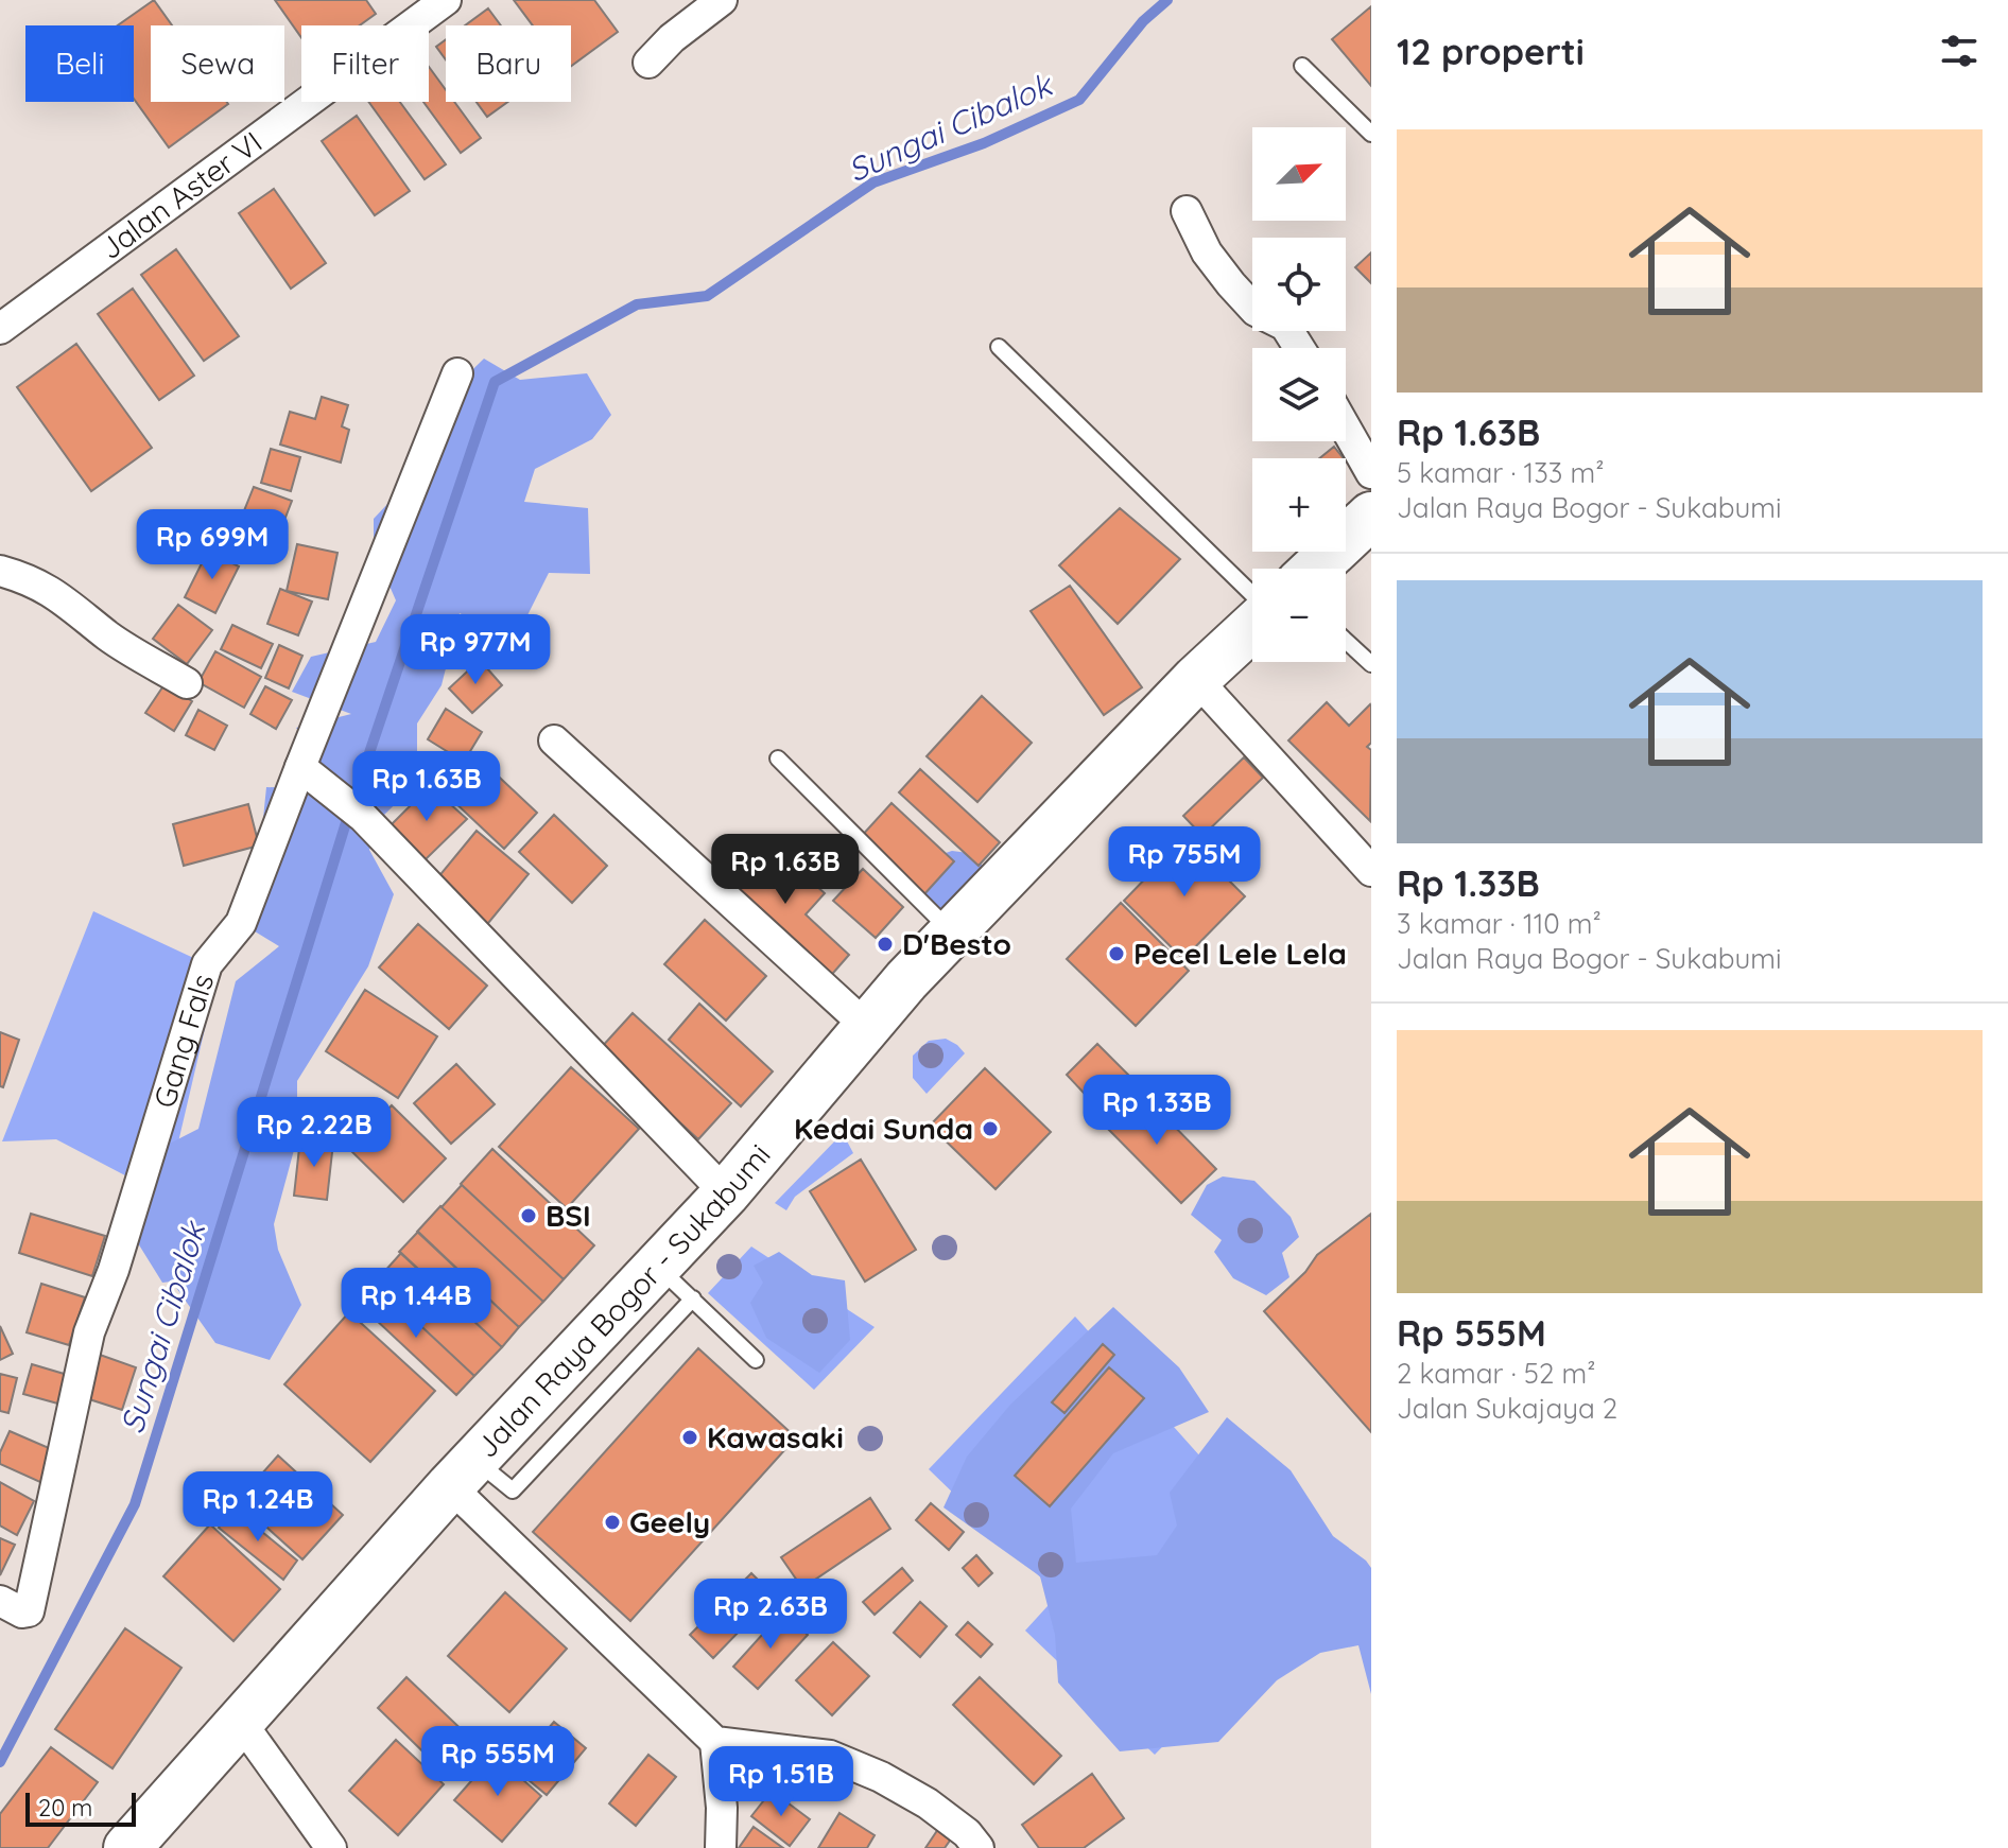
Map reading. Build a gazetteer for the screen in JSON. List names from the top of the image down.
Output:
{
  "streets": {
    "highway": ["Jalan Raya Bogor - Sukabumi"],
    "street": ["Jalan Aster VI", "Gang Fals"]
  },
  "water": ["Sungai Cibalok"],
  "places": [
    "D'Besto",
    "Pecel Lele Lela",
    "Kedai Sunda",
    "BSI",
    "Kawasaki",
    "Geely"
  ],
  "scale_bar": "20 m",
  "north": "top right",
  "page": {
    "heading": "12 properti",
    "chip": [
      "Beli",
      "Sewa",
      "Filter",
      "Baru"
    ],
    "list": [
      {
        "name": "Rp 1.63B",
        "note": "5 kamar · 133 m² · Jalan Raya Bogor - Sukabumi"
      },
      {
        "name": "Rp 1.33B",
        "note": "3 kamar · 110 m² · Jalan Raya Bogor - Sukabumi"
      },
      {
        "name": "Rp 555M",
        "note": "2 kamar · 52 m² · Jalan Sukajaya 2"
      }
    ],
    "map_buttons": ["+", "−"],
    "price": [
      "Rp 699M",
      "Rp 977M",
      "Rp 1.63B",
      "Rp 755M",
      "Rp 1.63B",
      "Rp 1.33B",
      "Rp 2.22B",
      "Rp 1.44B",
      "Rp 1.24B",
      "Rp 2.63B",
      "Rp 555M",
      "Rp 1.51B"
    ],
    "scale": "20 m"
  }
}
